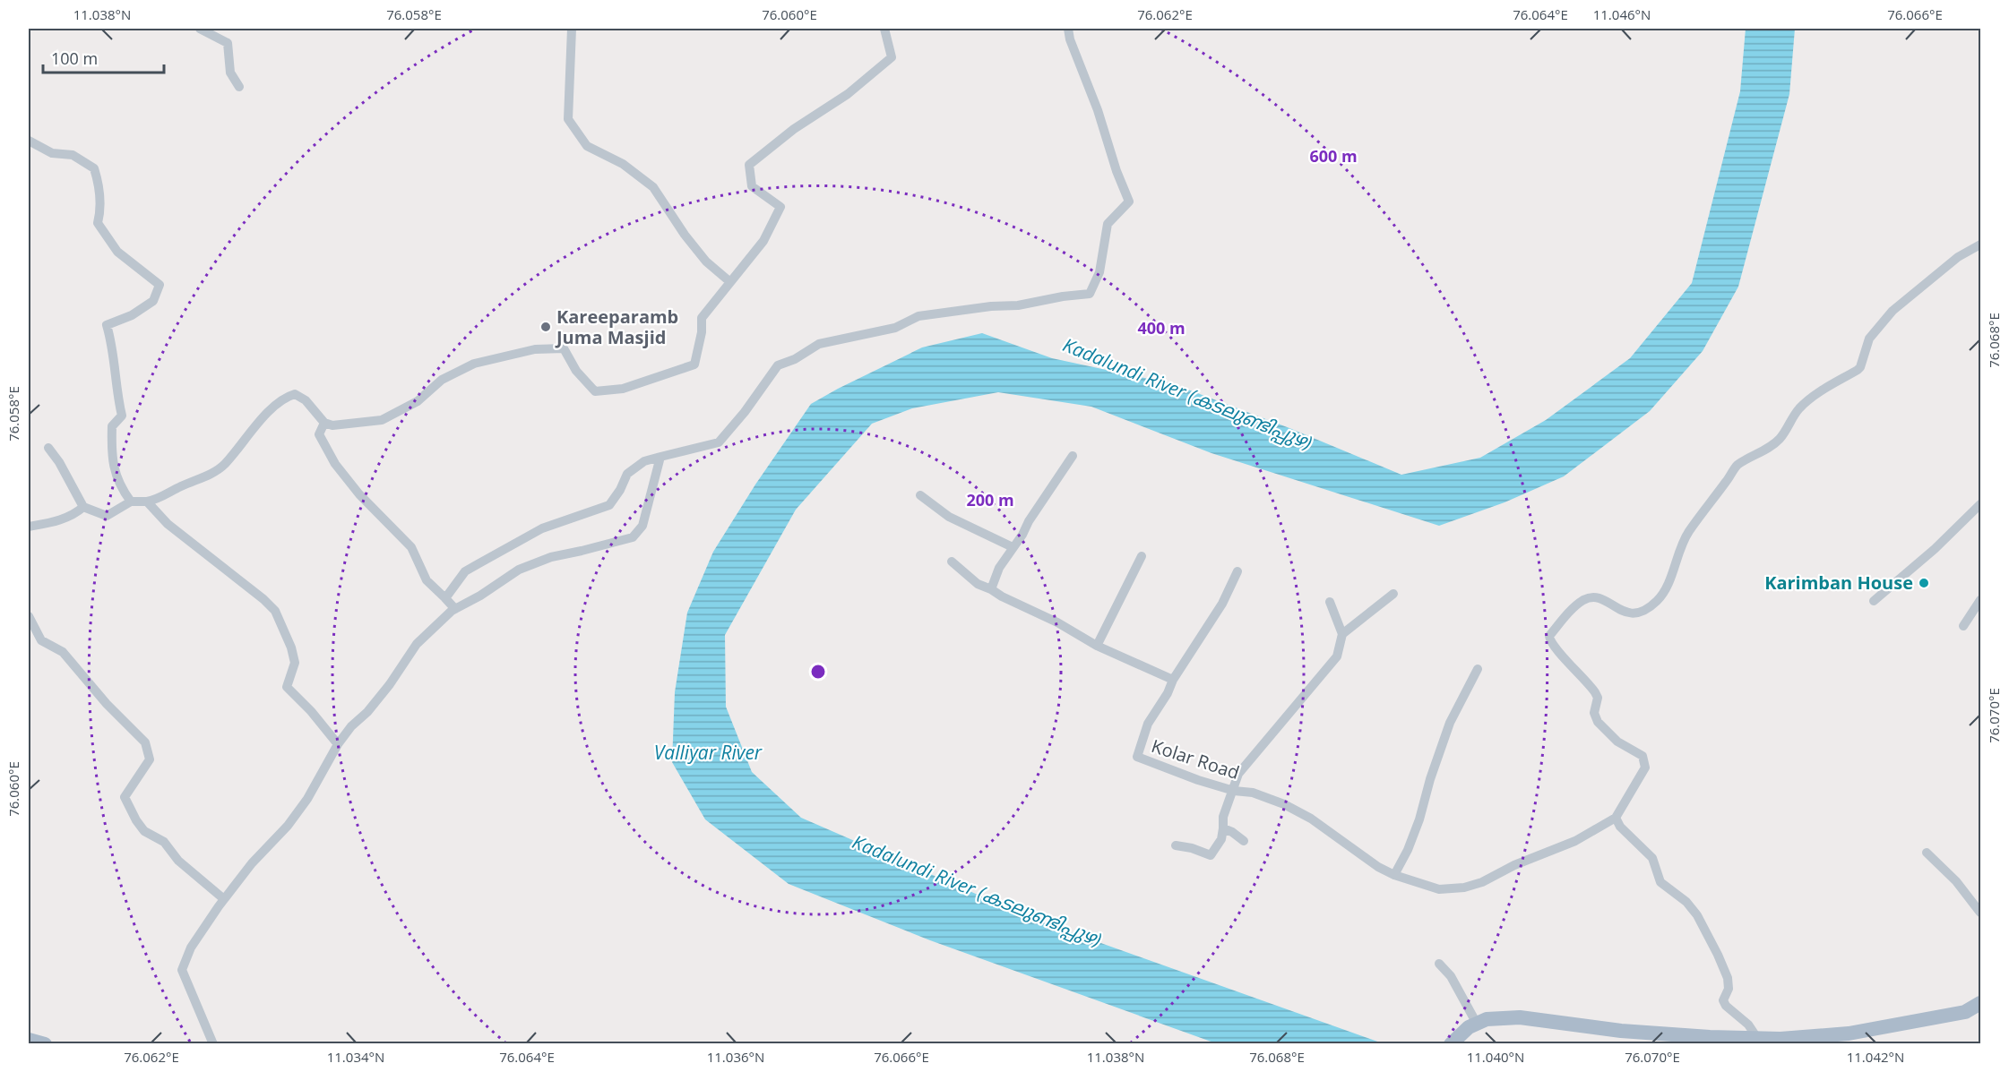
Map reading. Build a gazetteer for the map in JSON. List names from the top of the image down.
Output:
{
  "streets": {
    "street": ["Kolar Road"]
  },
  "water": ["Kadalundi River (കടലുണ്ടിപ്പുഴ)", "Valliyar River"],
  "places": ["Kareeparamb Juma Masjid", "Karimban House"],
  "scale_bar": "100 m",
  "coordinates": [
    "11.038°N",
    "76.058°E",
    "76.060°E",
    "76.062°E",
    "76.064°E",
    "11.046°N",
    "76.066°E",
    "76.068°E",
    "76.070°E",
    "11.034°N",
    "11.036°N",
    "11.040°N",
    "11.042°N"
  ],
  "rings": ["600 m", "400 m", "200 m"]
}
